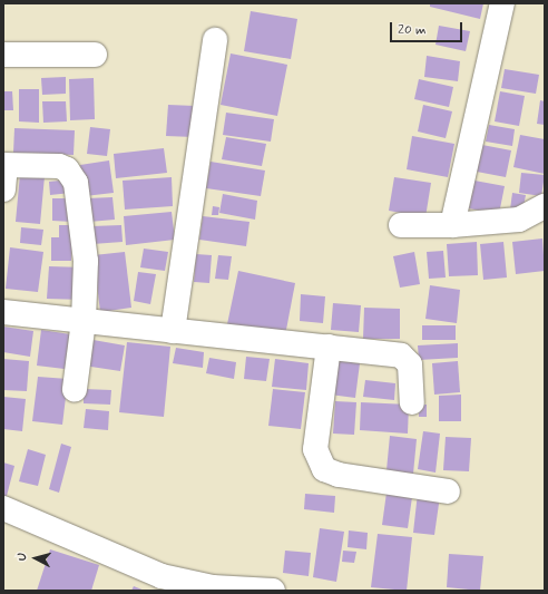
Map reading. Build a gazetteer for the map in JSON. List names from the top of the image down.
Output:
{
  "scale_bar": "20 m",
  "north": "left"
}
